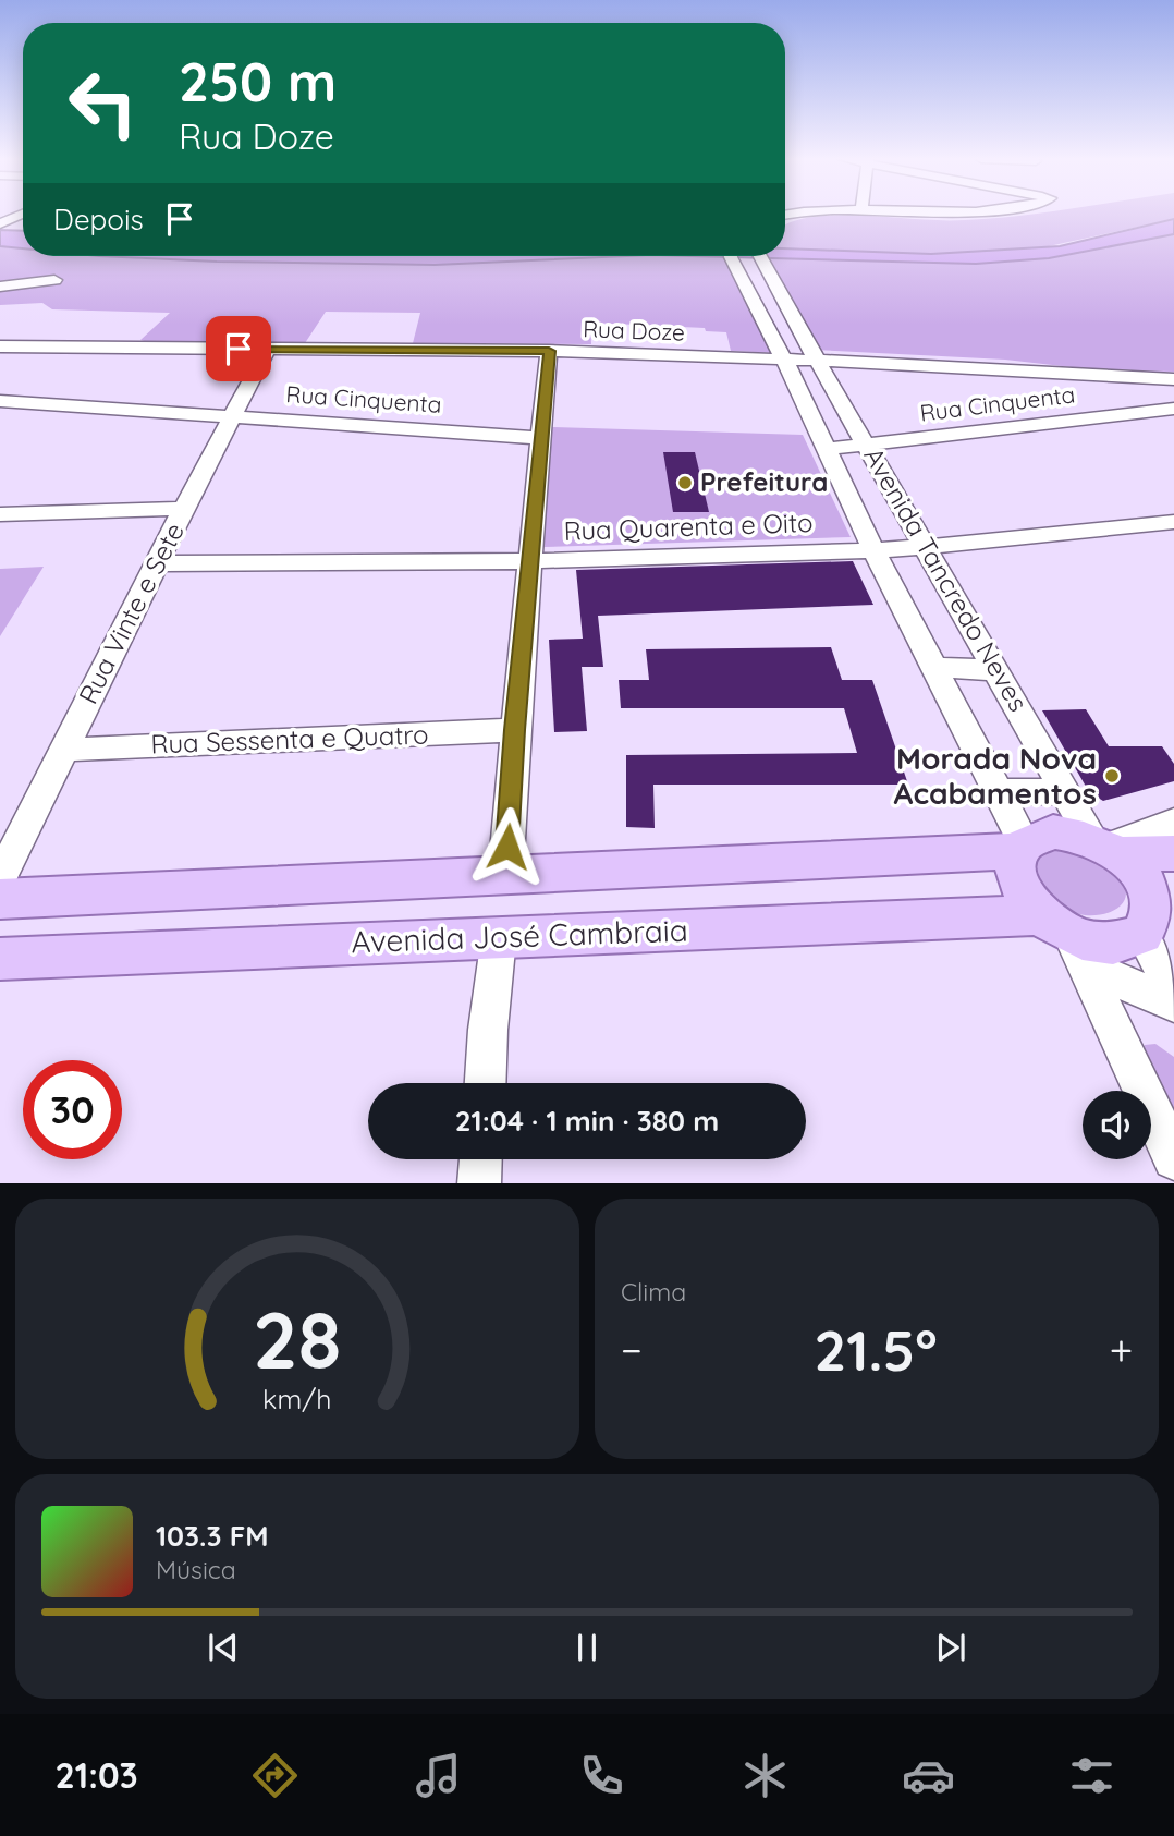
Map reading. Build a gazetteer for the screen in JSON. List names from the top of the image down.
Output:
{
  "streets": {
    "main road": ["Avenida José Cambraia"],
    "street": [
      "Rua Doze",
      "Rua Cinquenta",
      "Rua Quarenta e Oito",
      "Avenida Tancredo Neves",
      "Rua Vinte e Sete",
      "Rua Sessenta e Quatro"
    ]
  },
  "crossings": [
    ["Rua Doze", "Avenida Tancredo Neves"],
    ["Rua Doze", "Rua Vinte e Sete"],
    ["Rua Cinquenta", "Avenida Tancredo Neves"],
    ["Rua Cinquenta", "Rua Vinte e Sete"],
    ["Rua Quarenta e Oito", "Avenida Tancredo Neves"],
    ["Rua Quarenta e Oito", "Rua Vinte e Sete"],
    ["Avenida Tancredo Neves", "Avenida José Cambraia"],
    ["Rua Vinte e Sete", "Rua Sessenta e Quatro"]
  ],
  "places": ["Prefeitura", "Morada Nova Acabamentos"],
  "page": {
    "turn": ["250 m", "Rua Doze"],
    "then": "Depois",
    "limit": "30",
    "trip": "21:04 · 1 min · 380 m",
    "tile": "Clima",
    "heat": ["−", "21.5°", "+"],
    "song": ["103.3 FM", "Música"],
    "tabs": "21:03",
    "gauge": ["28", "km/h"]
  }
}
